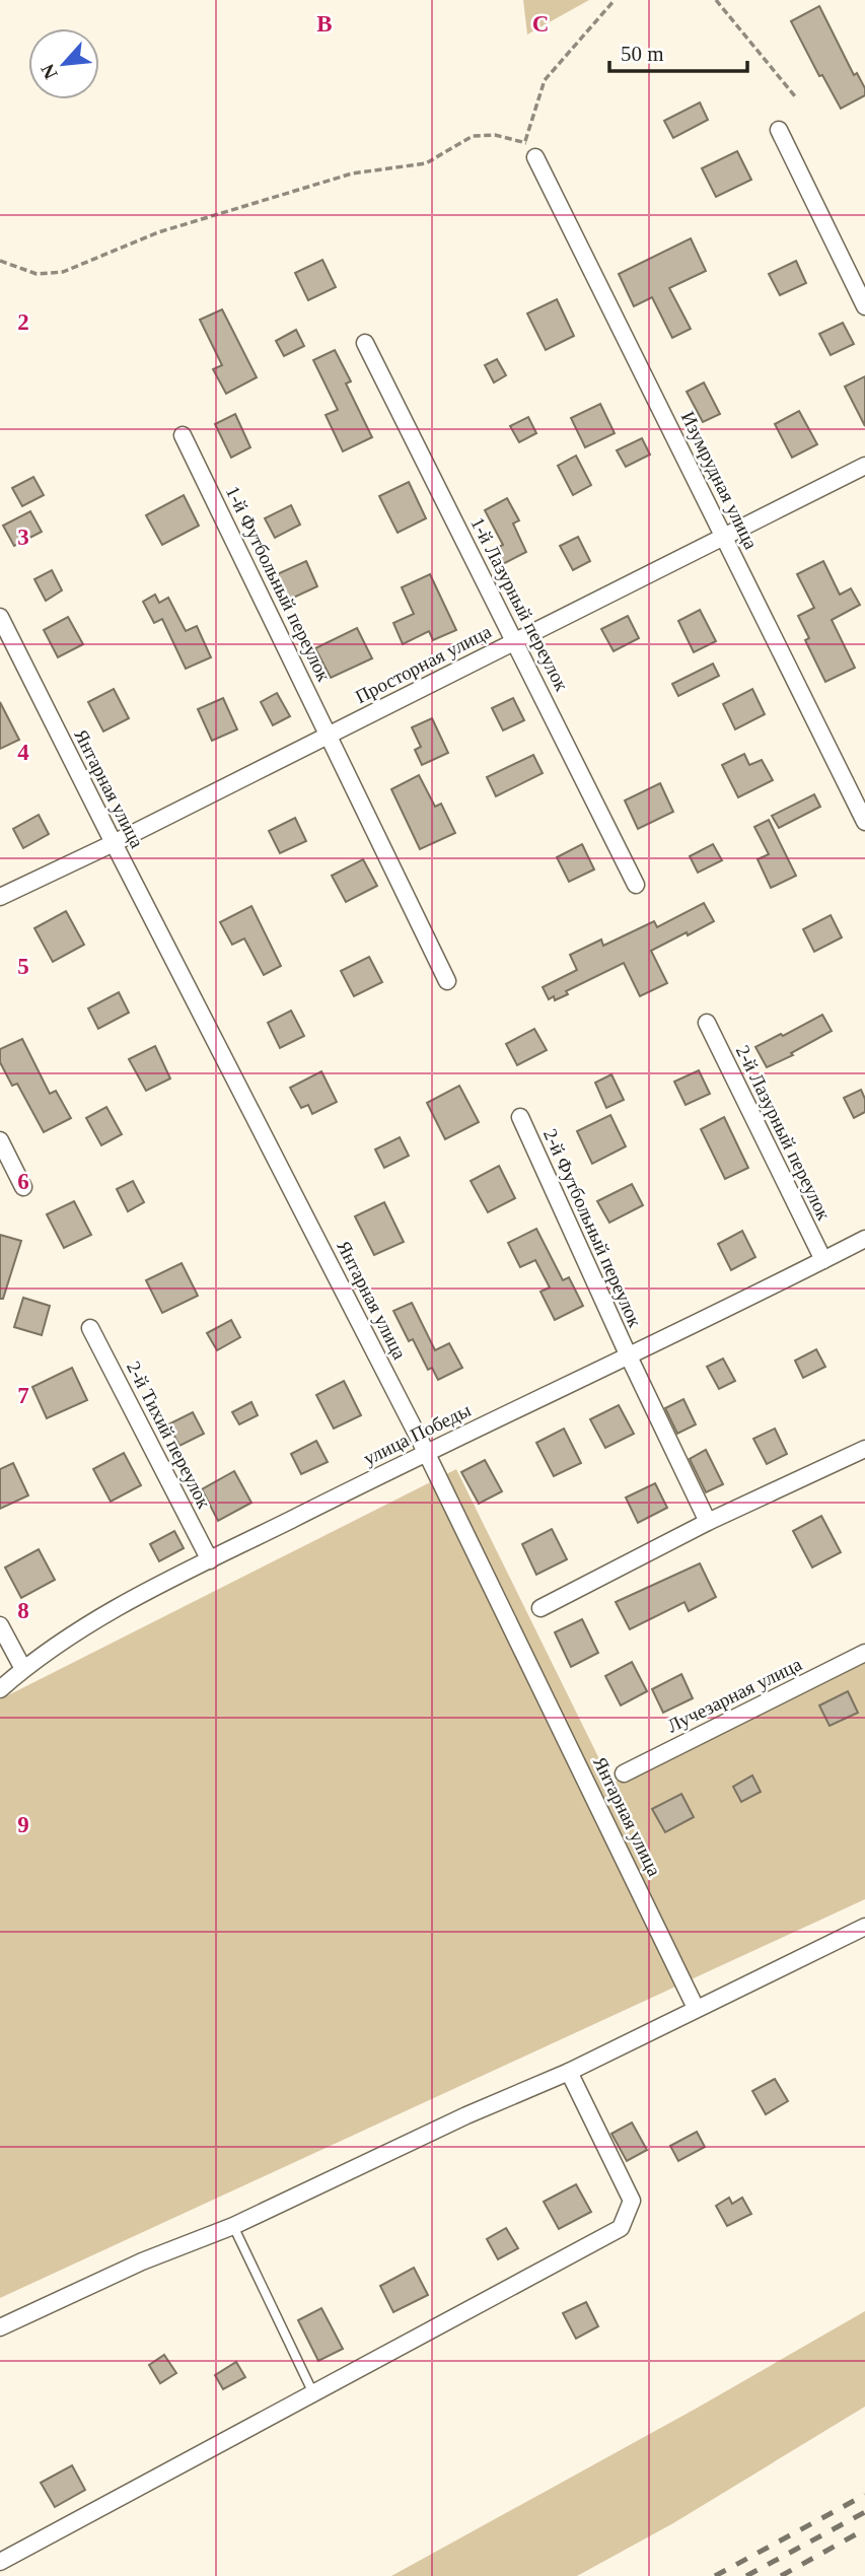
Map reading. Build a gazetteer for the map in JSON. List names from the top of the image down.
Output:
{
  "streets": {
    "street": [
      "Изумрудная улица",
      "1-й Футбольный переулок",
      "1-й Лазурный переулок",
      "Просторная улица",
      "Янтарная улица",
      "2-й Лазурный переулок",
      "2-й Футбольный переулок",
      "улица Победы",
      "2-й Тихий переулок",
      "Лучезарная улица"
    ]
  },
  "crossings": [
    ["Изумрудная улица", "Просторная улица"],
    ["1-й Футбольный переулок", "Просторная улица"],
    ["1-й Лазурный переулок", "Просторная улица"],
    ["Просторная улица", "Янтарная улица"],
    ["Янтарная улица", "улица Победы"],
    ["2-й Лазурный переулок", "улица Победы"],
    ["2-й Футбольный переулок", "улица Победы"],
    ["улица Победы", "2-й Тихий переулок"]
  ],
  "scale_bar": "50 m",
  "north": "bottom left",
  "grid": {
    "columns": ["B", "C"],
    "rows": [
      "2",
      "3",
      "4",
      "5",
      "6",
      "7",
      "8",
      "9"
    ]
  }
}
